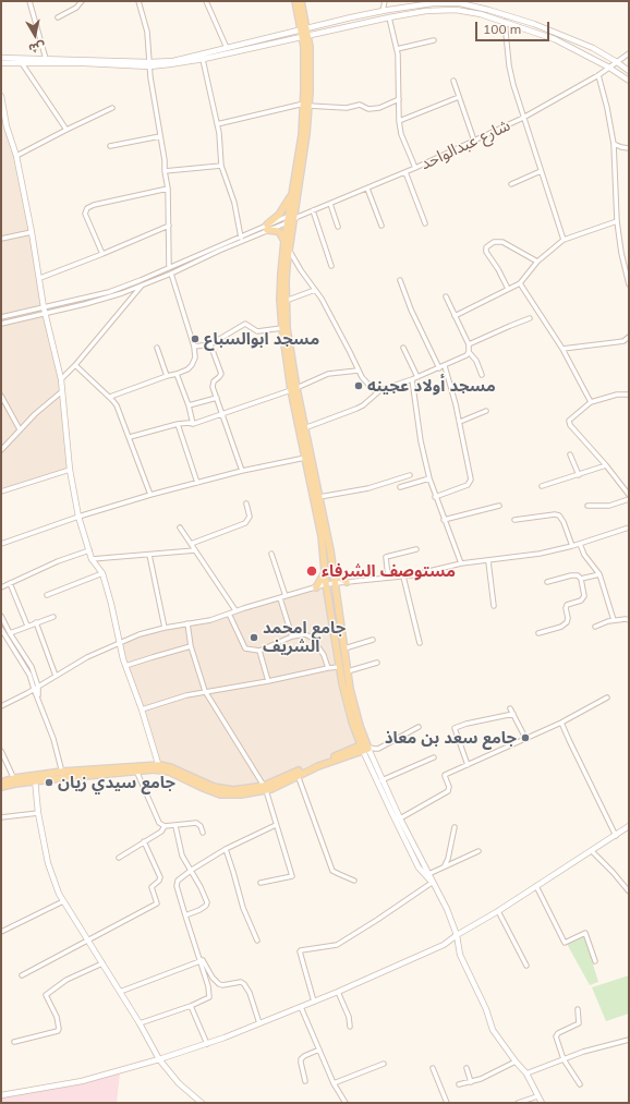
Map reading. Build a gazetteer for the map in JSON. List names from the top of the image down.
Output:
{
  "streets": {
    "street": ["شارع عبدالواحد"]
  },
  "places": [
    "مسجد ابوالسباع",
    "مسجد أولاد عجينه",
    "مستوصف الشرفاء",
    "جامع امحمد الشريف",
    "جامع سعد بن معاذ",
    "جامع سيدي زيان"
  ],
  "scale_bar": "100 m",
  "north": "bottom"
}
